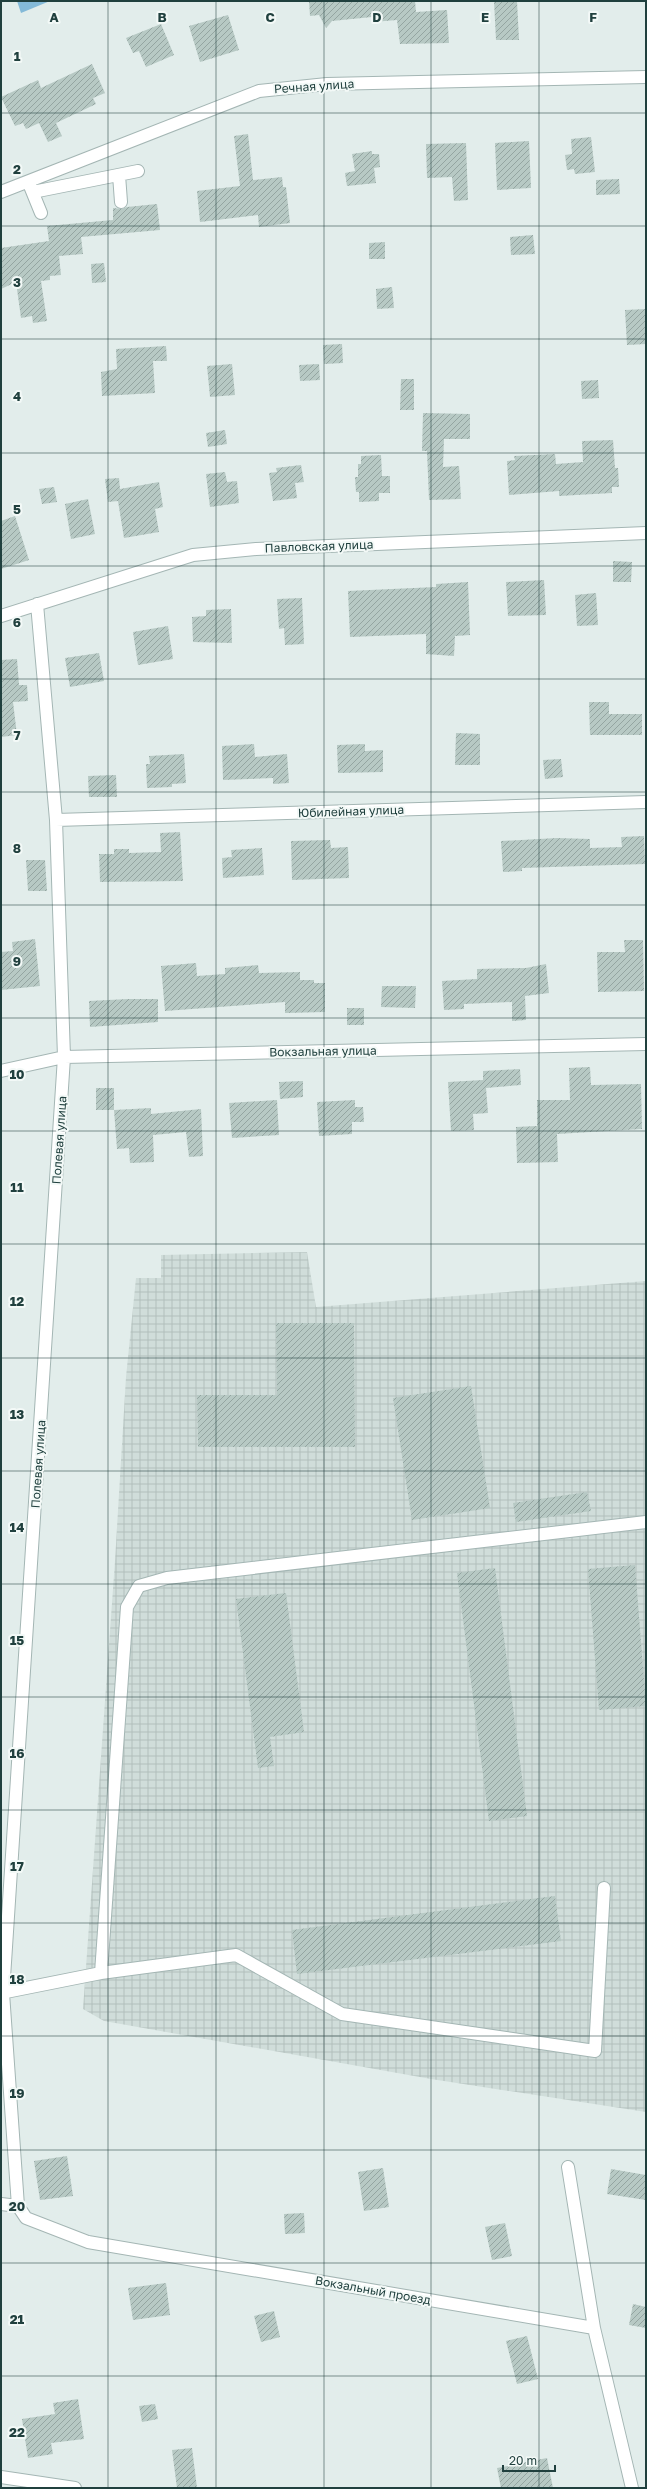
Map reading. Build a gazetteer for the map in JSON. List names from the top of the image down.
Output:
{
  "streets": {
    "street": [
      "Речная улица",
      "Павловская улица",
      "Юбилейная улица",
      "Вокзальная улица",
      "Полевая улица",
      "Вокзальный проезд"
    ]
  },
  "crossings": [
    ["Павловская улица", "Полевая улица"],
    ["Юбилейная улица", "Полевая улица"],
    ["Вокзальная улица", "Полевая улица"],
    ["Полевая улица", "Вокзальный проезд"]
  ],
  "scale_bar": "20 m",
  "grid": {
    "columns": [
      "A",
      "B",
      "C",
      "D",
      "E",
      "F"
    ],
    "rows": [
      "1",
      "2",
      "3",
      "4",
      "5",
      "6",
      "7",
      "8",
      "9",
      "10",
      "11",
      "12",
      "13",
      "14",
      "15",
      "16",
      "17",
      "18",
      "19",
      "20",
      "21",
      "22"
    ]
  }
}
